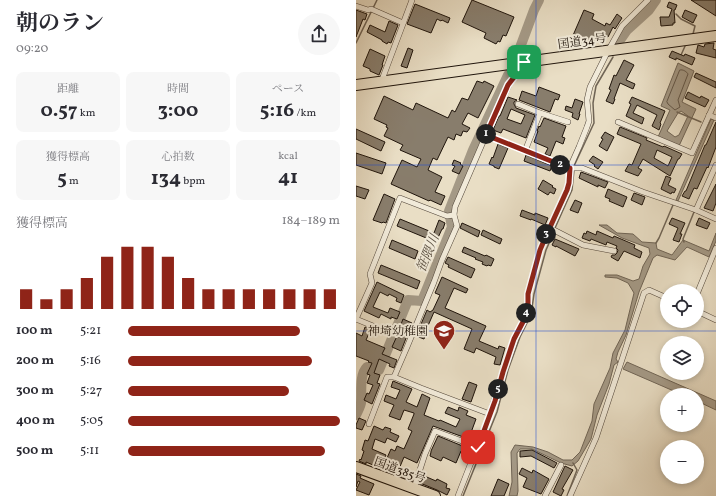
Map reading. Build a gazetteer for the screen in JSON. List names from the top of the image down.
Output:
{
  "streets": {
    "highway": ["国道34号", "国道385号"]
  },
  "water": ["笹隈川"],
  "places": {
    "school or university": ["神埼幼稚園"]
  },
  "page": {
    "heading": ["朝のラン", "09:20"],
    "stats": [
      ["距離", "0.57 km"],
      ["時間", "3:00"],
      ["ペース", "5:16 /km"],
      ["獲得標高", "5 m"],
      ["心拍数", "134 bpm"],
      ["kcal", "41"]
    ],
    "pins": [
      "1",
      "2",
      "3",
      "4",
      "5"
    ],
    "chart": ["獲得標高", "184–189 m"],
    "map_buttons": ["+", "−"],
    "list": [
      {
        "name": "100 m",
        "note": "5:21"
      },
      {
        "name": "200 m",
        "note": "5:16"
      },
      {
        "name": "300 m",
        "note": "5:27"
      },
      {
        "name": "400 m",
        "note": "5:05"
      },
      {
        "name": "500 m",
        "note": "5:11"
      }
    ]
  }
}
